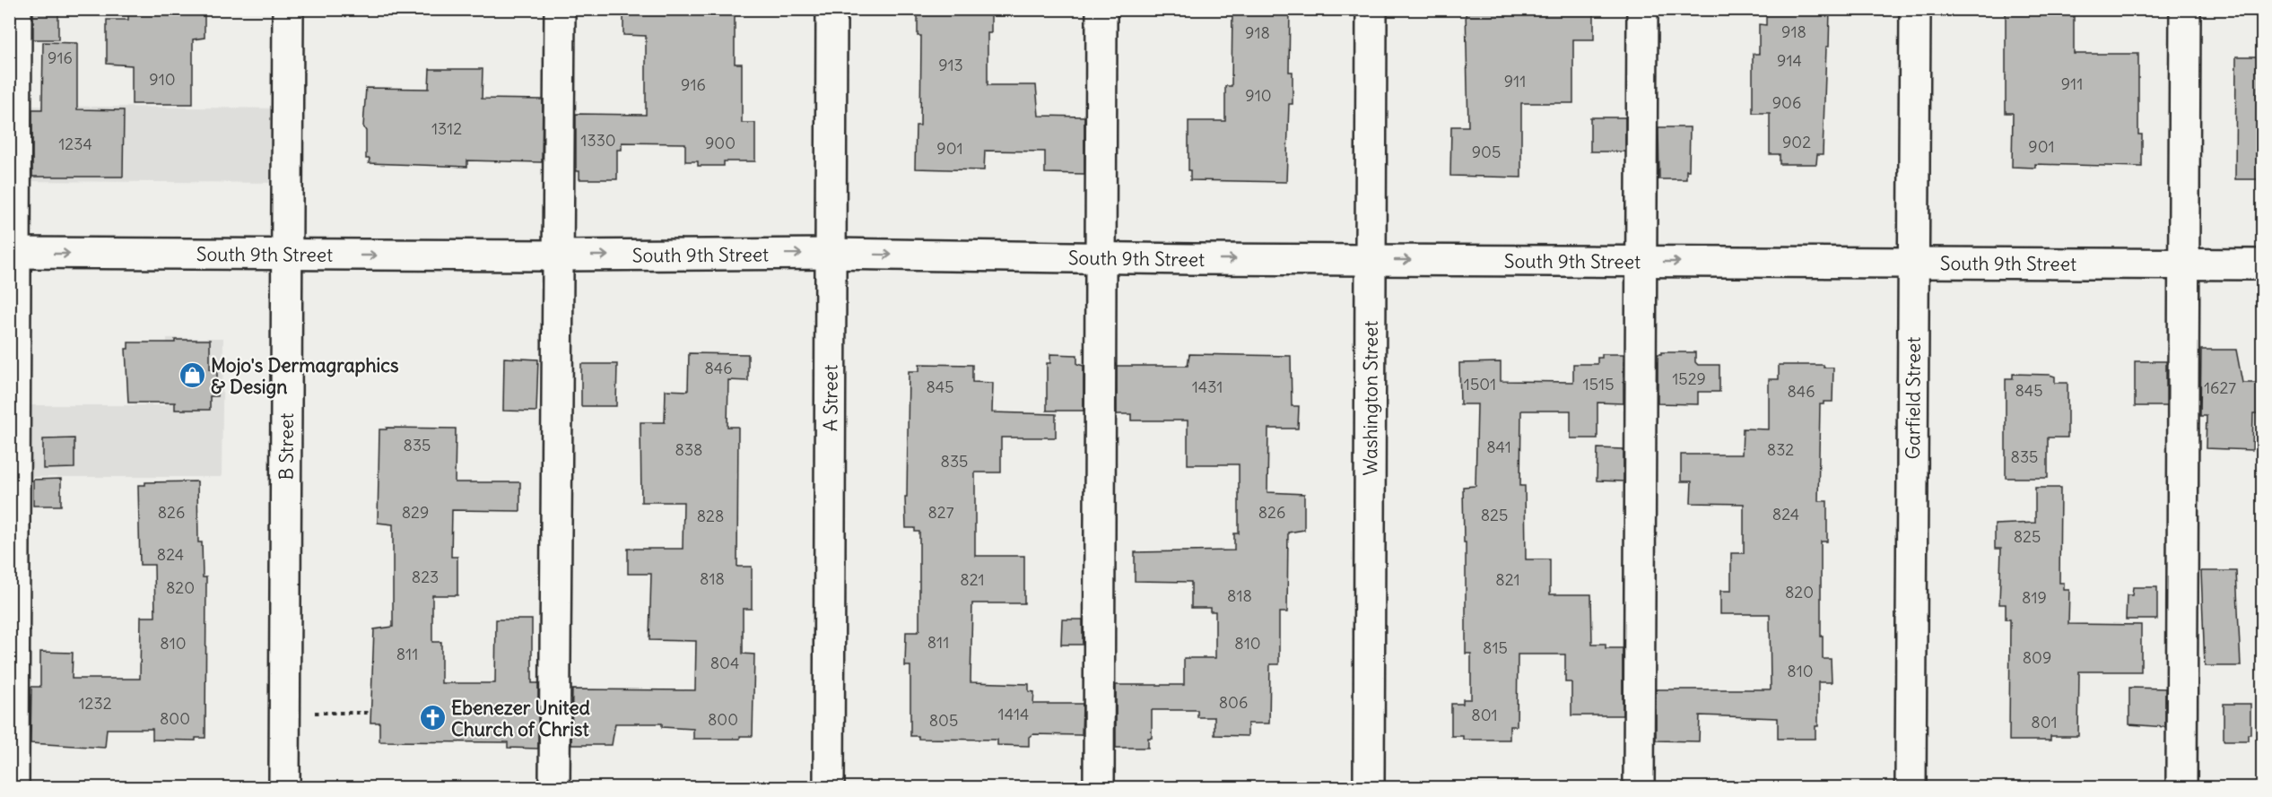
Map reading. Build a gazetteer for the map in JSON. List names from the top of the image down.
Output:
{
  "streets": {
    "main road": [
      "South 9th Street",
      "Garfield Street",
      "A Street",
      "Washington Street",
      "B Street"
    ]
  },
  "crossings": [
    ["South 9th Street", "Garfield Street"],
    ["South 9th Street", "A Street"],
    ["South 9th Street", "Washington Street"],
    ["South 9th Street", "B Street"]
  ],
  "one_way": ["South 9th Street"],
  "places": {
    "shop": ["Mojo's Dermagraphics & Design"],
    "church": ["Ebenezer United Church of Christ"]
  },
  "house_numbers": [
    "918",
    "918",
    "916",
    "914",
    "913",
    "910",
    "911",
    "911",
    "916",
    "910",
    "906",
    "1312",
    "1330",
    "902",
    "900",
    "1234",
    "901",
    "901",
    "905",
    "846",
    "1529",
    "1501",
    "1515",
    "845",
    "1431",
    "1627",
    "845",
    "846",
    "835",
    "841",
    "838",
    "832",
    "835",
    "835",
    "826",
    "829",
    "827",
    "826",
    "824",
    "825",
    "828",
    "825",
    "824",
    "823",
    "818",
    "821",
    "821",
    "820",
    "820",
    "818",
    "819",
    "811",
    "810",
    "810",
    "815",
    "811",
    "809",
    "804",
    "810",
    "806",
    "1232",
    "1414",
    "801",
    "800",
    "800",
    "805",
    "801"
  ]
}
